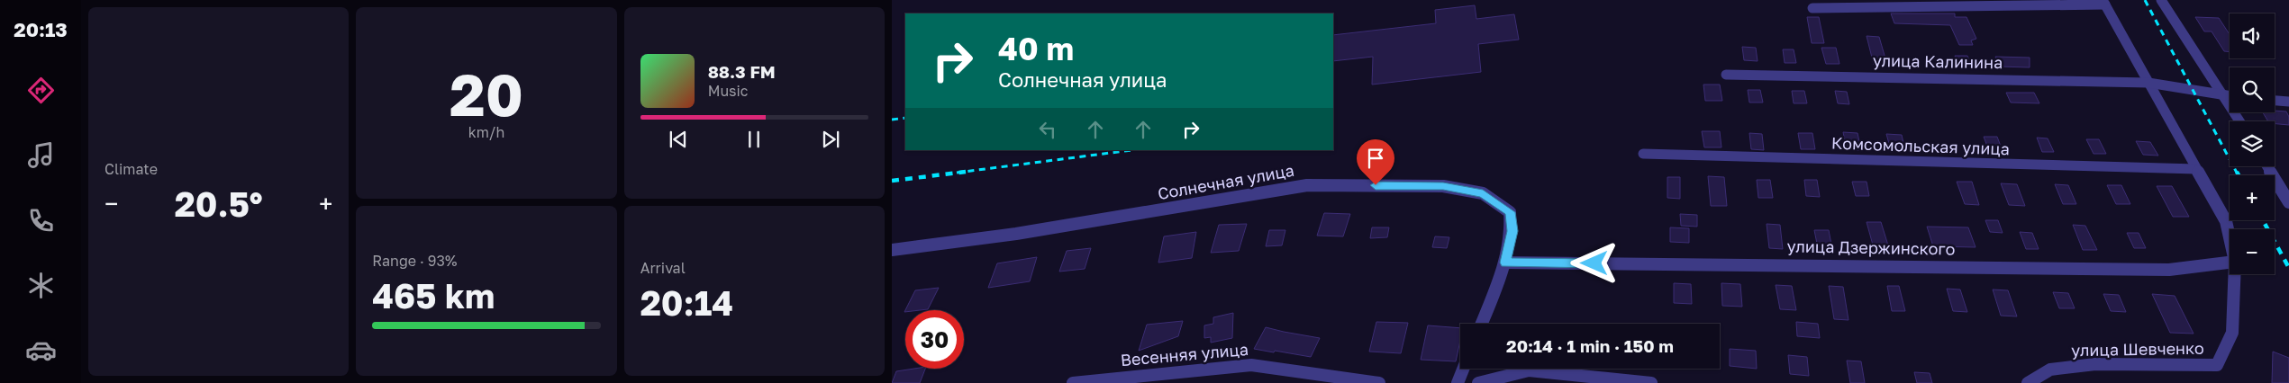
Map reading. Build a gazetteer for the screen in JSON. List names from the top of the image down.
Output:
{
  "streets": {
    "street": [
      "улица Калинина",
      "Комсомольская улица",
      "Солнечная улица",
      "улица Дзержинского",
      "улица Шевченко",
      "Весенняя улица"
    ]
  },
  "crossings": [
    ["Солнечная улица", "улица Дзержинского"]
  ],
  "page": {
    "tabs": "20:13",
    "tile": [
      "Climate",
      ["20", "km/h"],
      ["Range · 93%", "465 km"],
      ["Arrival", "20:14"]
    ],
    "map_buttons": ["+", "−"],
    "turn": ["40 m", "Солнечная улица"],
    "song": ["88.3 FM", "Music"],
    "heat": ["−", "20.5°", "+"],
    "limit": "30",
    "trip": "20:14 · 1 min · 150 m"
  }
}
